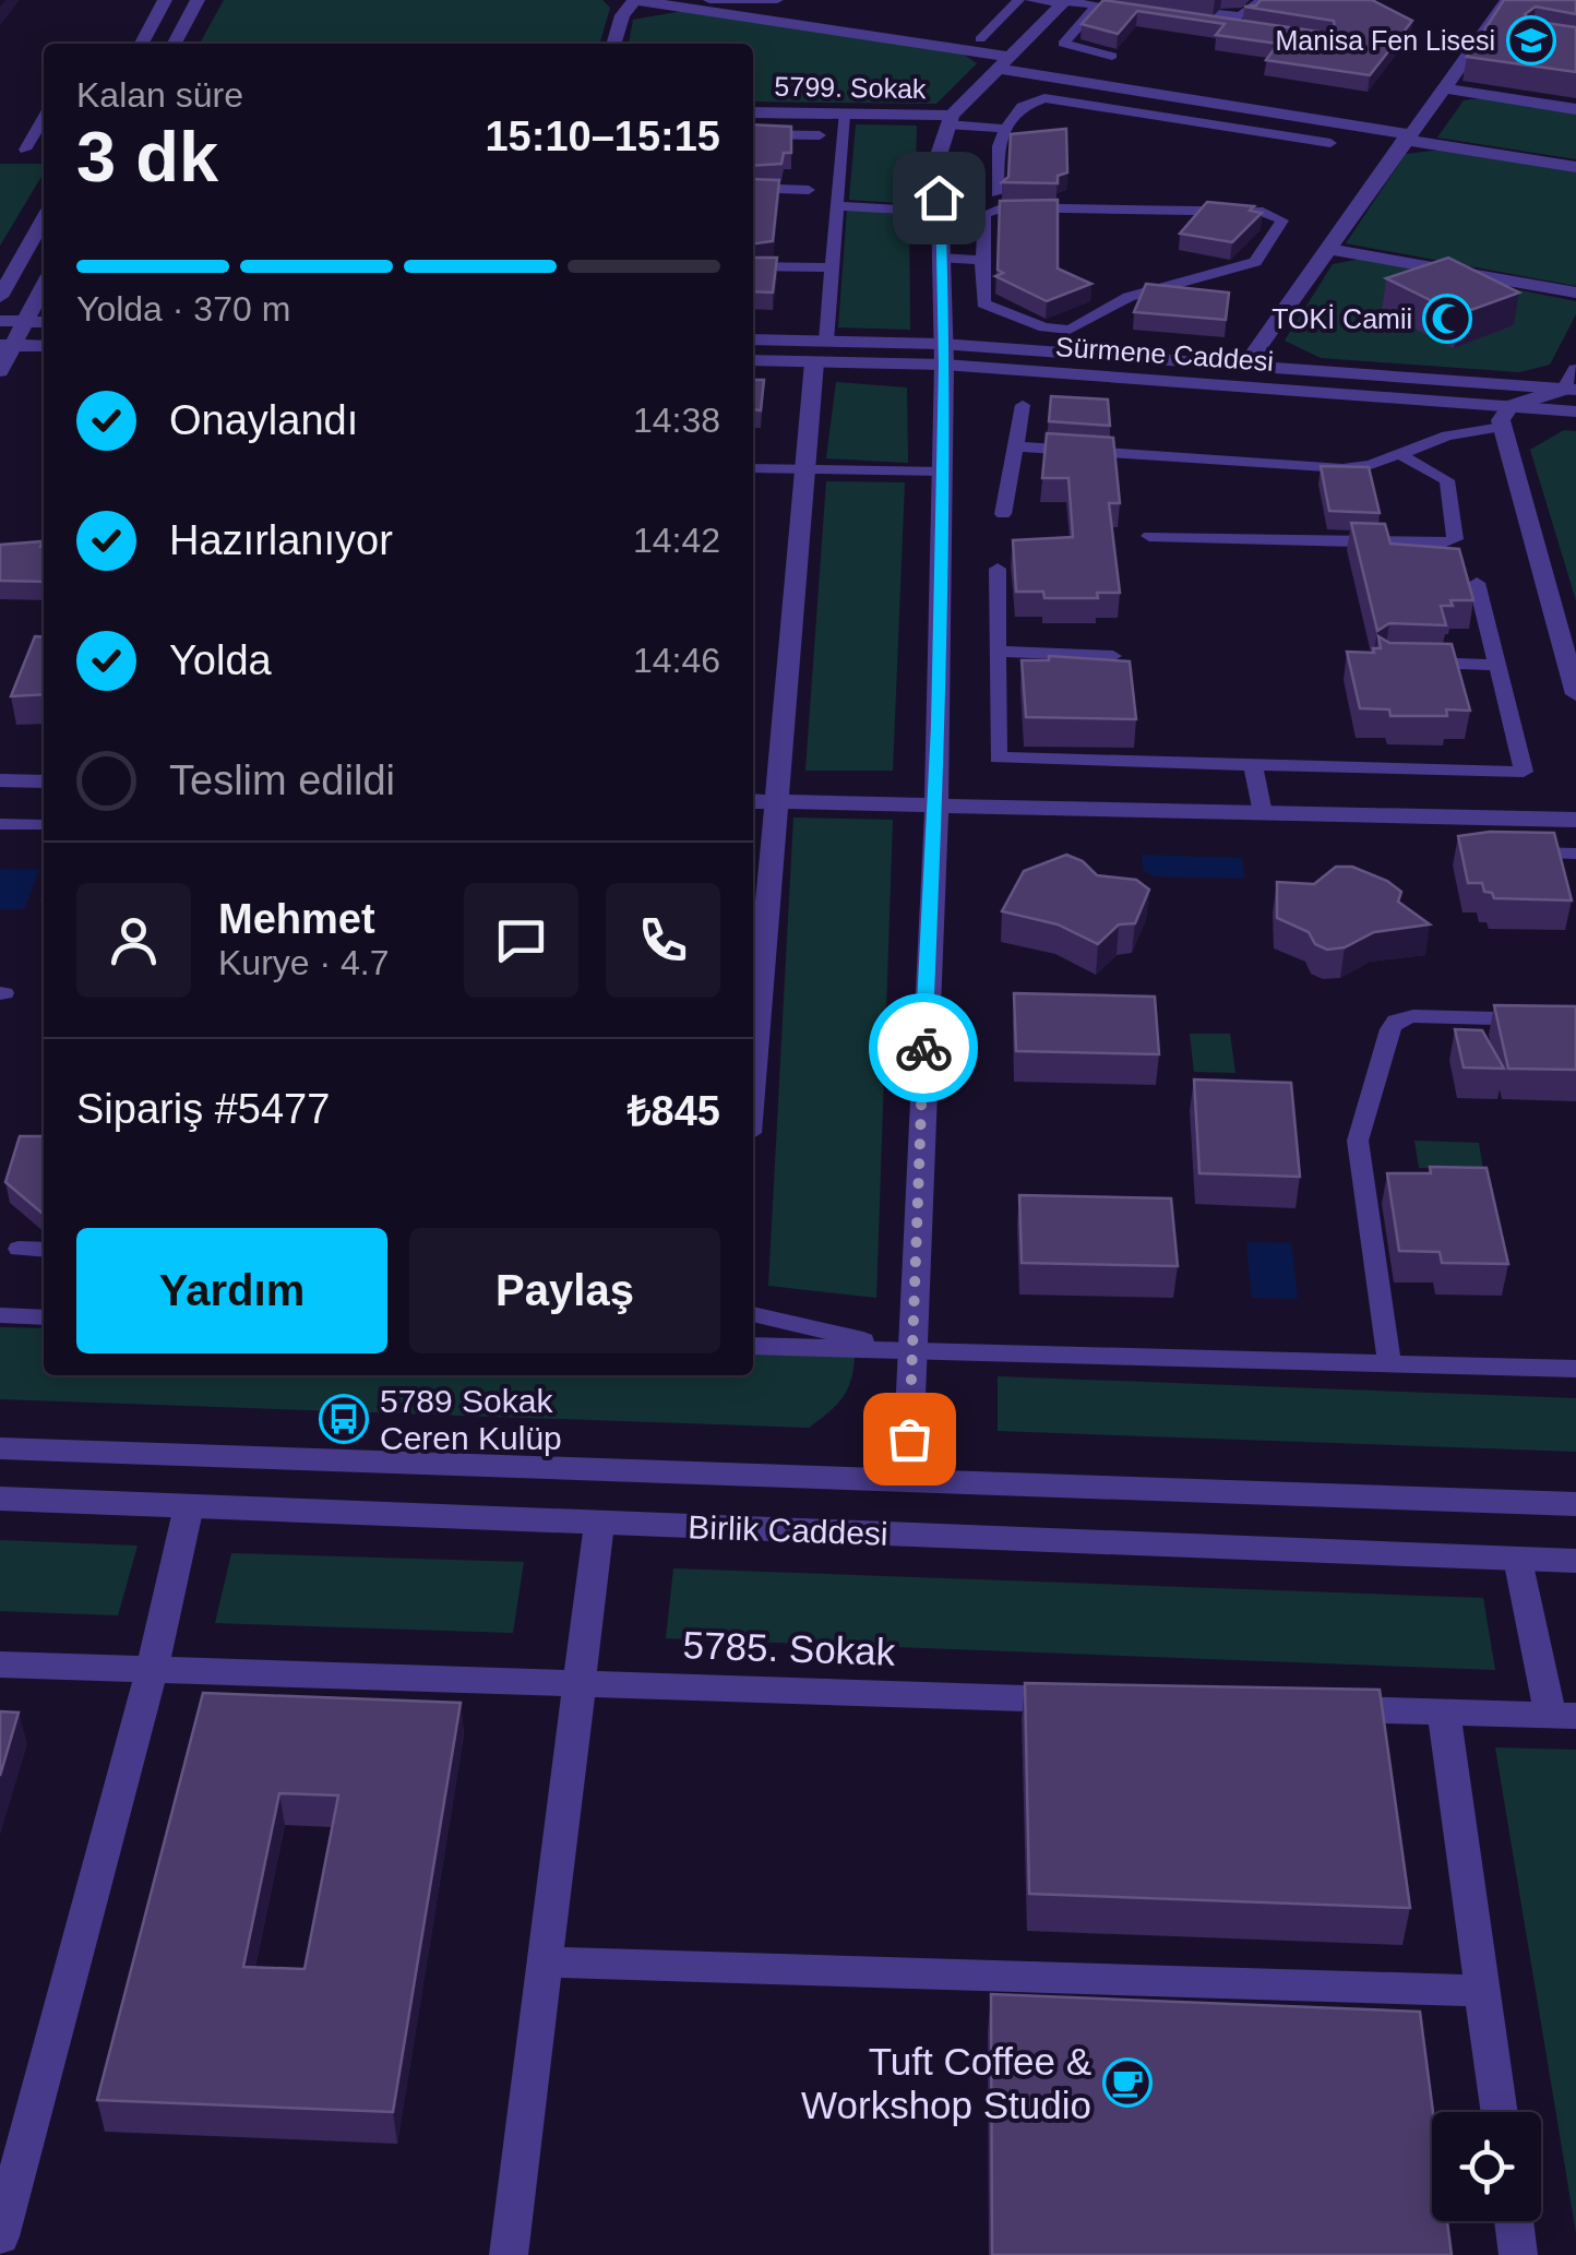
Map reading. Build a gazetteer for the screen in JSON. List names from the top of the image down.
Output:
{
  "streets": {
    "street": [
      "5799. Sokak",
      "Sürmene Caddesi",
      "Birlik Caddesi",
      "5785. Sokak"
    ]
  },
  "places": {
    "school or university": ["Manisa Fen Lisesi"],
    "mosque": ["TOKİ Camii"],
    "bus stop": ["5789 Sokak Ceren Kulüp"],
    "cafe": ["Tuft Coffee & Workshop Studio"]
  },
  "page": {
    "heading": ["3 dk", "Kalan süre", "15:10–15:15"],
    "panel": [
      "Mehmet",
      "Kurye · 4.7",
      "Sipariş #5477",
      "₺845"
    ],
    "bar": "Yolda · 370 m",
    "list": [
      ["Onaylandı", "14:38"],
      ["Hazırlanıyor", "14:42"],
      ["Yolda", "14:46"],
      "Teslim edildi"
    ],
    "buttons": ["Yardım", "Paylaş"]
  }
}
